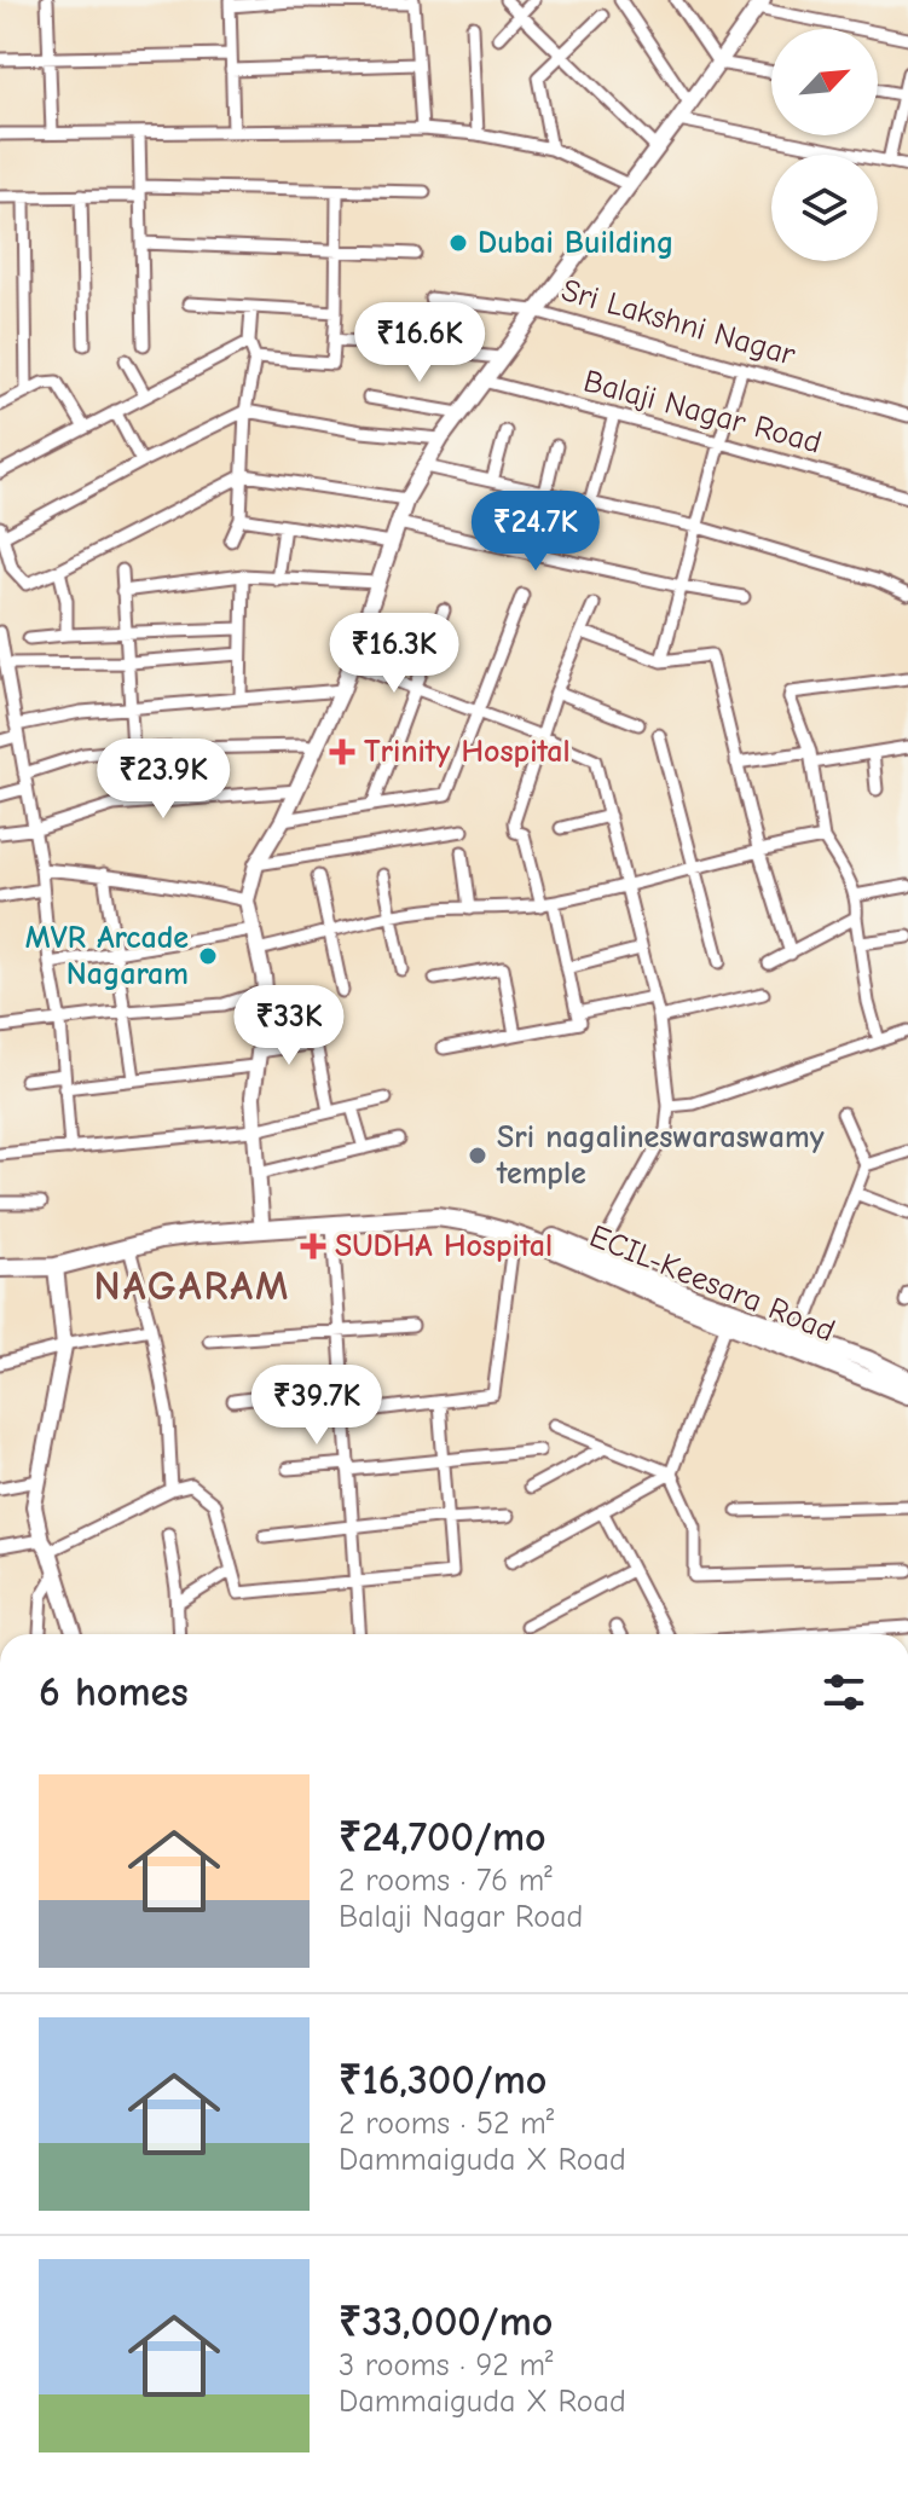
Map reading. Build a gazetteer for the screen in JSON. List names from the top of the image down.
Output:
{
  "streets": {
    "main road": ["ECIL-Keesara Road"],
    "street": ["Sri Lakshni Nagar", "Balaji Nagar Road"]
  },
  "districts": ["NAGARAM"],
  "places": {
    "other": ["Dubai Building", "MVR Arcade Nagaram", "Sri nagalineswaraswamy temple"],
    "health": ["Trinity Hospital", "SUDHA Hospital"]
  },
  "north": "top right",
  "page": {
    "price": [
      "₹16.6K",
      "₹24.7K",
      "₹16.3K",
      "₹23.9K",
      "₹33K",
      "₹39.7K"
    ],
    "heading": "6 homes",
    "list": [
      {
        "name": "₹24,700/mo",
        "note": "2 rooms · 76 m² · Balaji Nagar Road"
      },
      {
        "name": "₹16,300/mo",
        "note": "2 rooms · 52 m² · Dammaiguda X Road"
      },
      {
        "name": "₹33,000/mo",
        "note": "3 rooms · 92 m² · Dammaiguda X Road"
      }
    ]
  }
}
